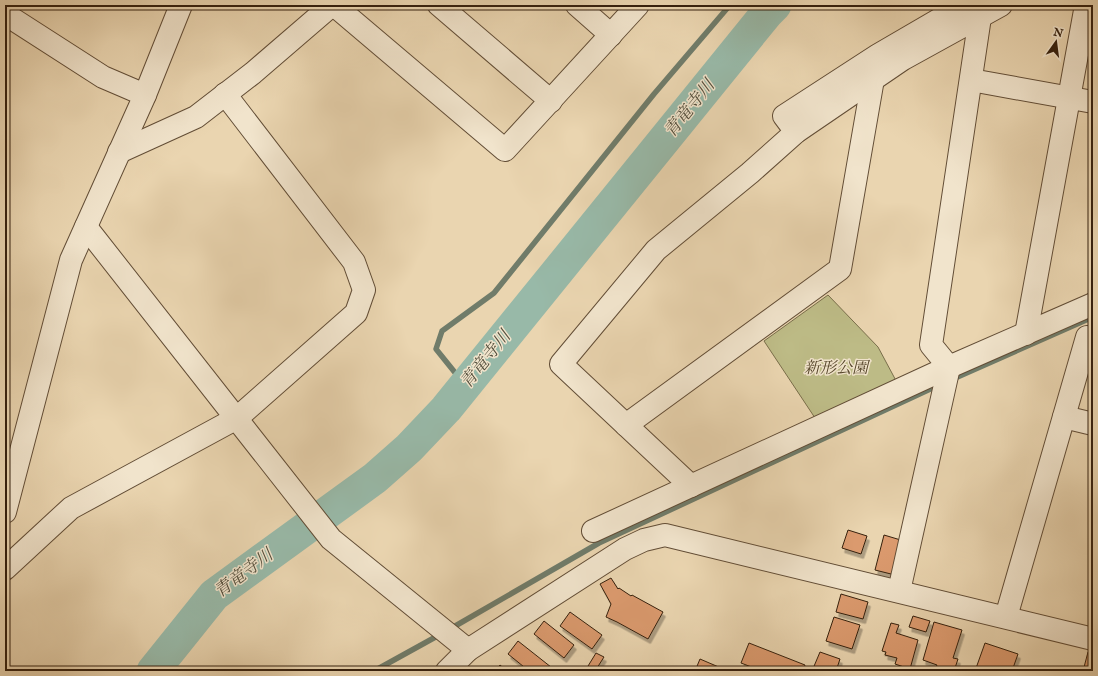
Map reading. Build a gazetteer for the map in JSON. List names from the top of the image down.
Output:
{
  "water": ["青竜寺川"],
  "parks": ["新形公園"],
  "north": "top"
}
